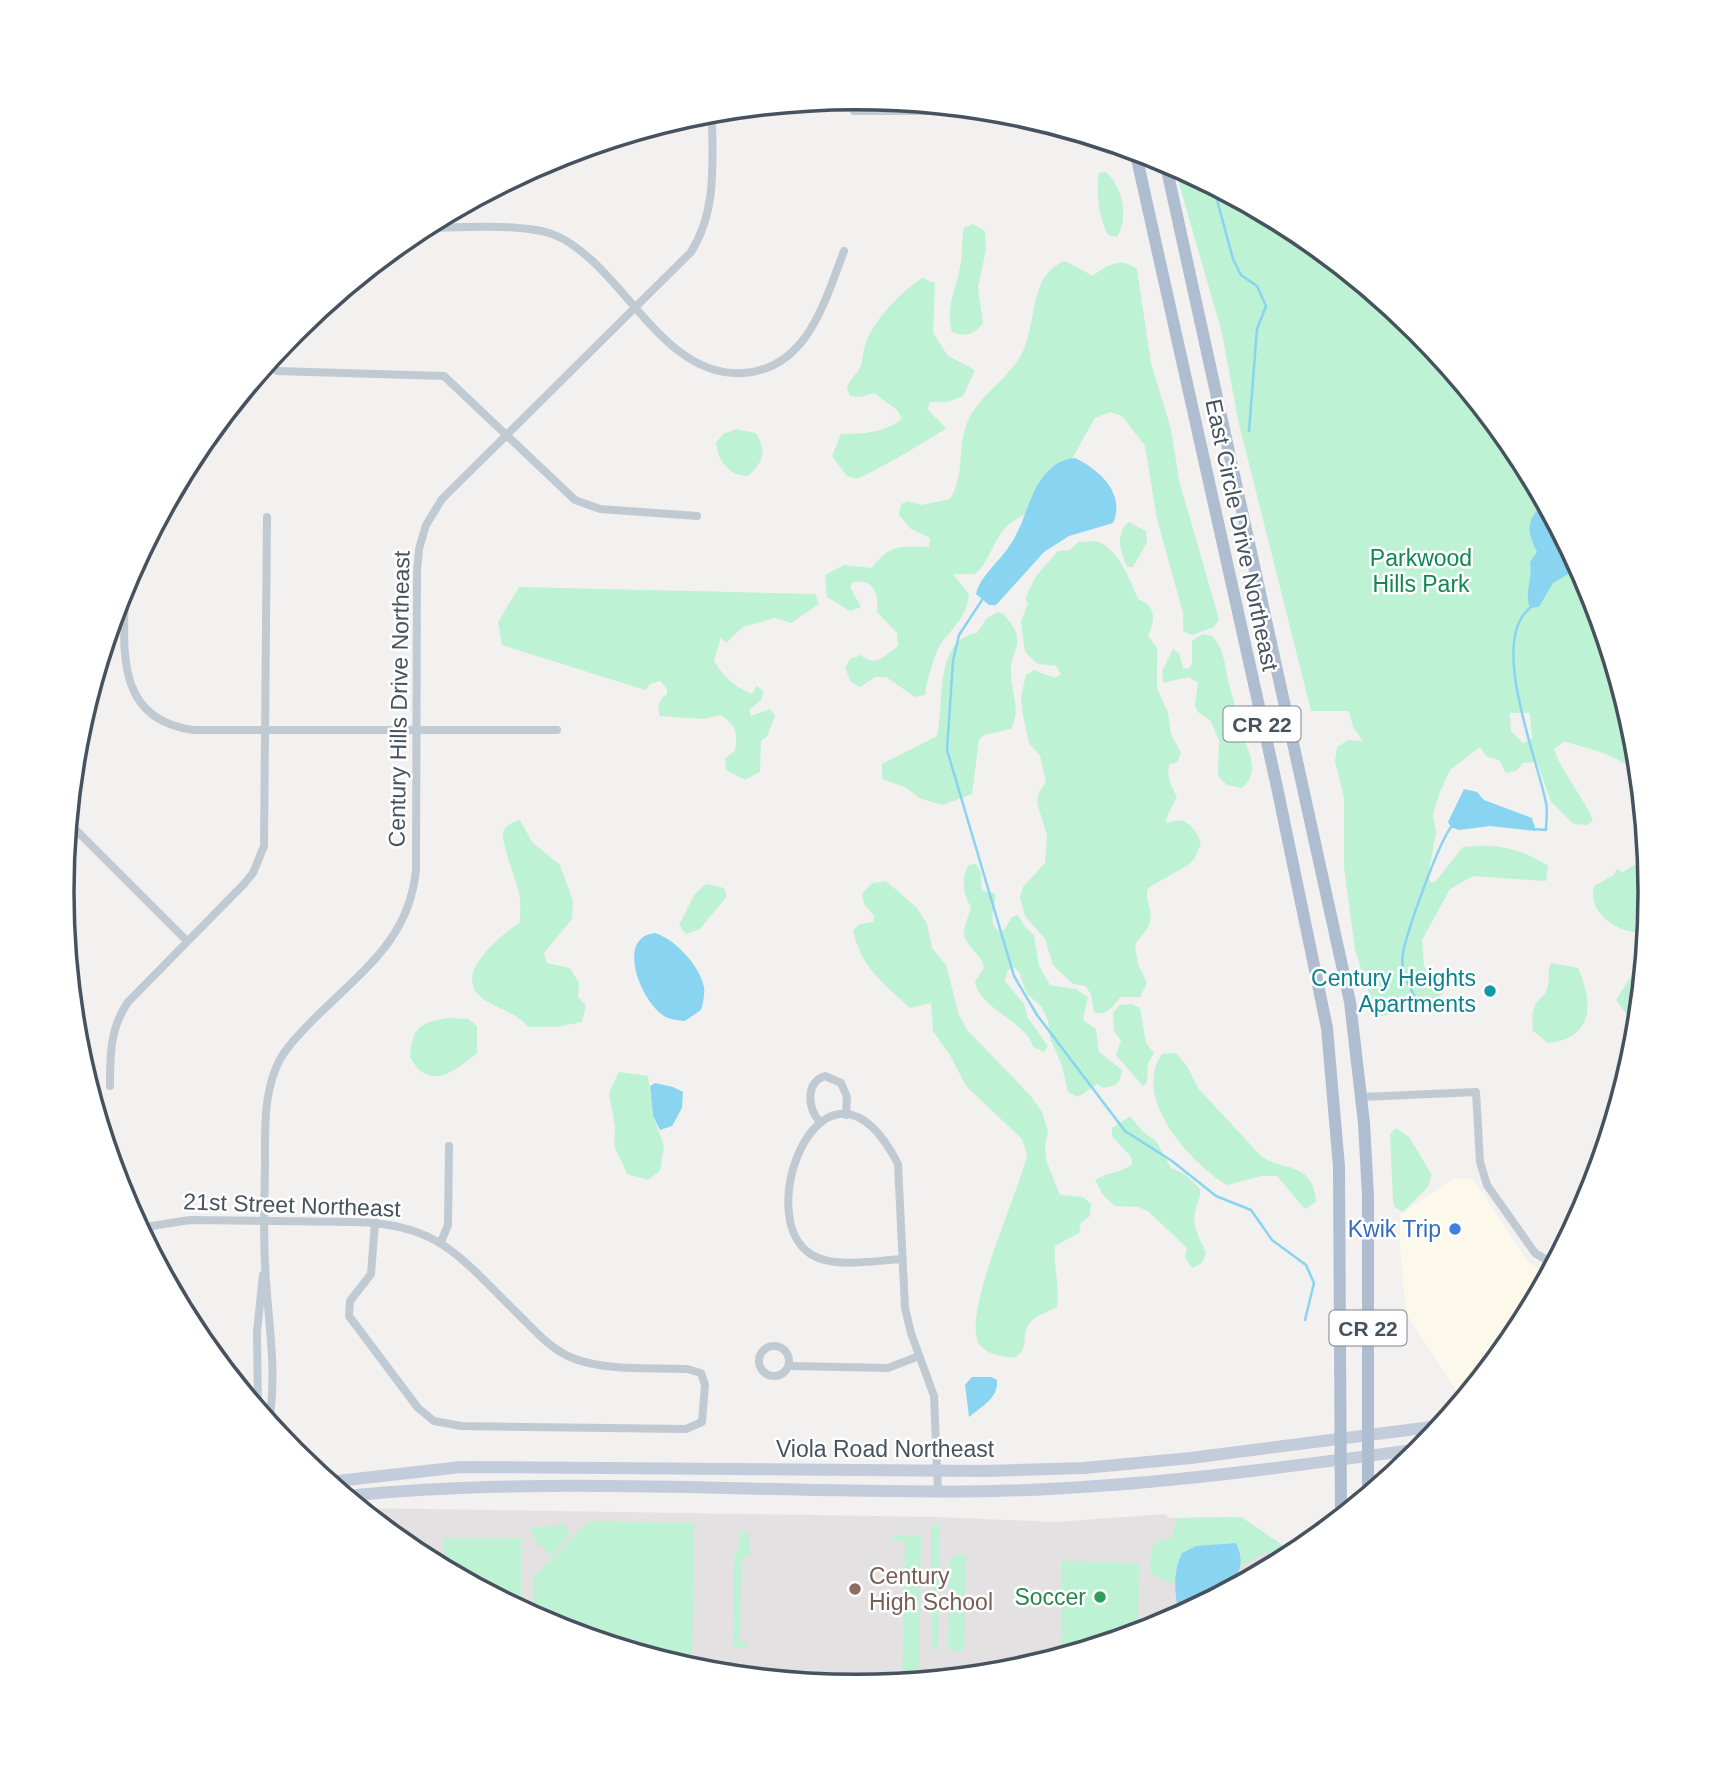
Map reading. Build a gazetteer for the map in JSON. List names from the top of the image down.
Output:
{
  "streets": {
    "main road": ["East Circle Drive Northeast", "CR 22", "Viola Road Northeast"],
    "street": ["Century Hills Drive Northeast", "21st Street Northeast"]
  },
  "crossings": [
    ["East Circle Drive Northeast", "Viola Road Northeast"],
    ["Century Hills Drive Northeast", "21st Street Northeast"]
  ],
  "parks": ["Parkwood Hills Park"],
  "places": [
    "Century Heights Apartments",
    "Kwik Trip",
    "Century High School",
    "Soccer"
  ]
}
